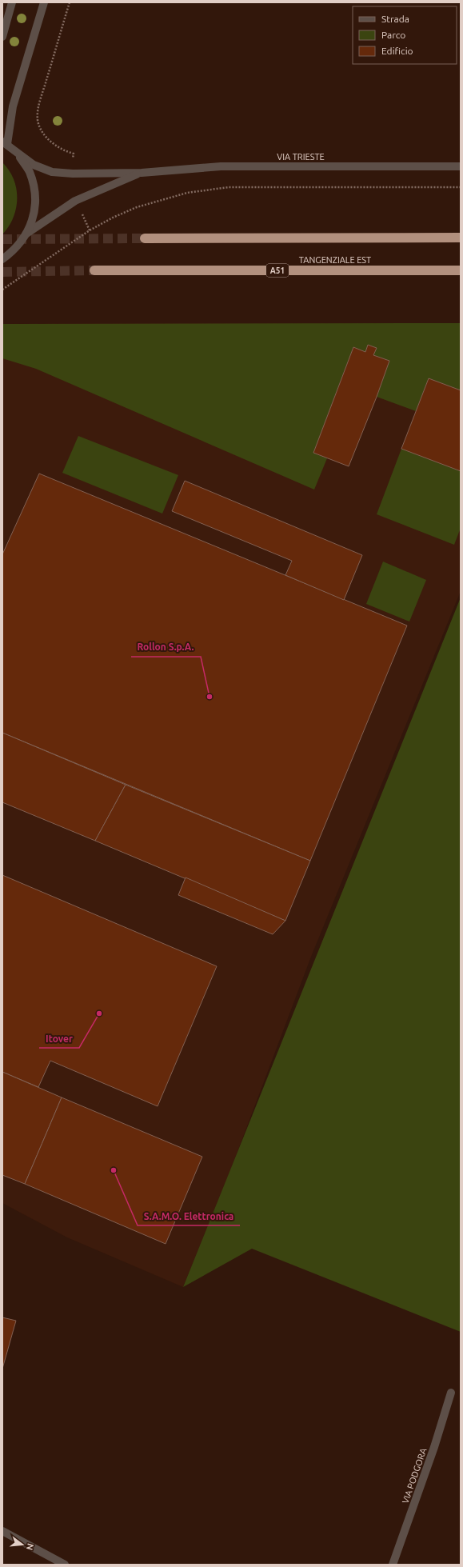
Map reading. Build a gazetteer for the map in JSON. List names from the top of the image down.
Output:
{
  "streets": {
    "highway": ["TANGENZIALE EST", "A51"],
    "street": ["VIA TRIESTE", "VIA PODGORA"]
  },
  "places": ["Rollon S.p.A.", "Itover", "S.A.M.O. Elettronica"],
  "legend": ["Strada", "Parco", "Edificio"],
  "north": "right"
}
